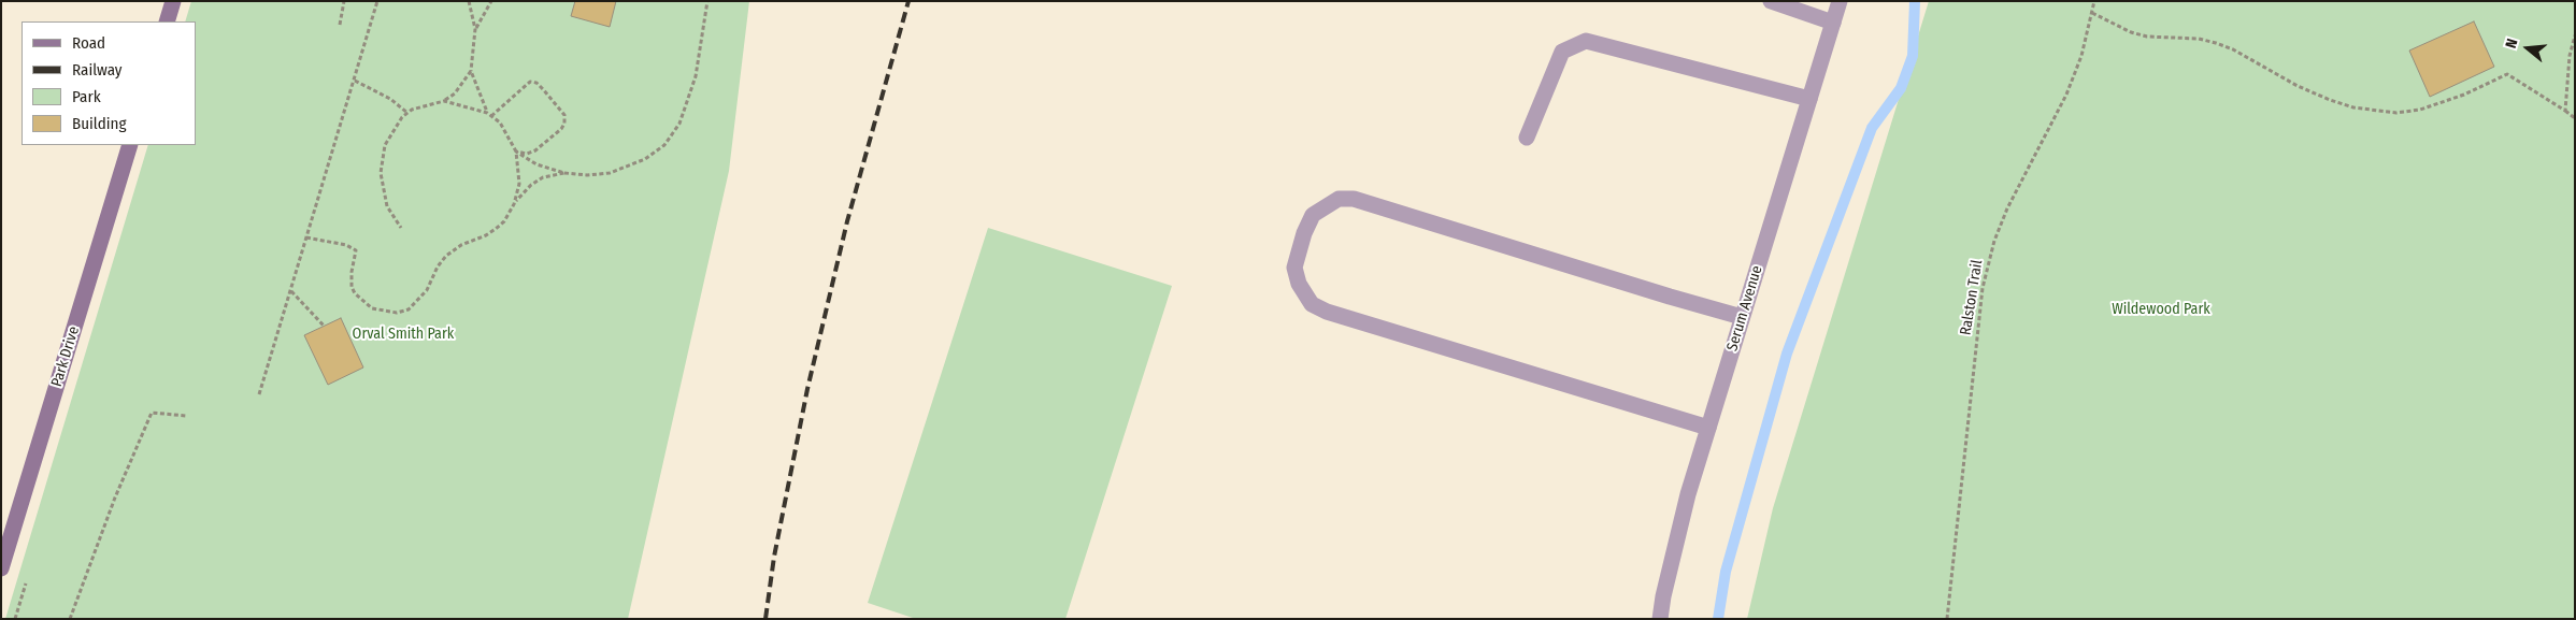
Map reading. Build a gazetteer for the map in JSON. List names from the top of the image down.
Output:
{
  "streets": {
    "street": ["Serum Avenue", "Park Drive"],
    "path": ["Ralston Trail"]
  },
  "parks": ["Wildewood Park", "Orval Smith Park"],
  "legend": [
    "Road",
    "Railway",
    "Park",
    "Building"
  ],
  "north": "left"
}
